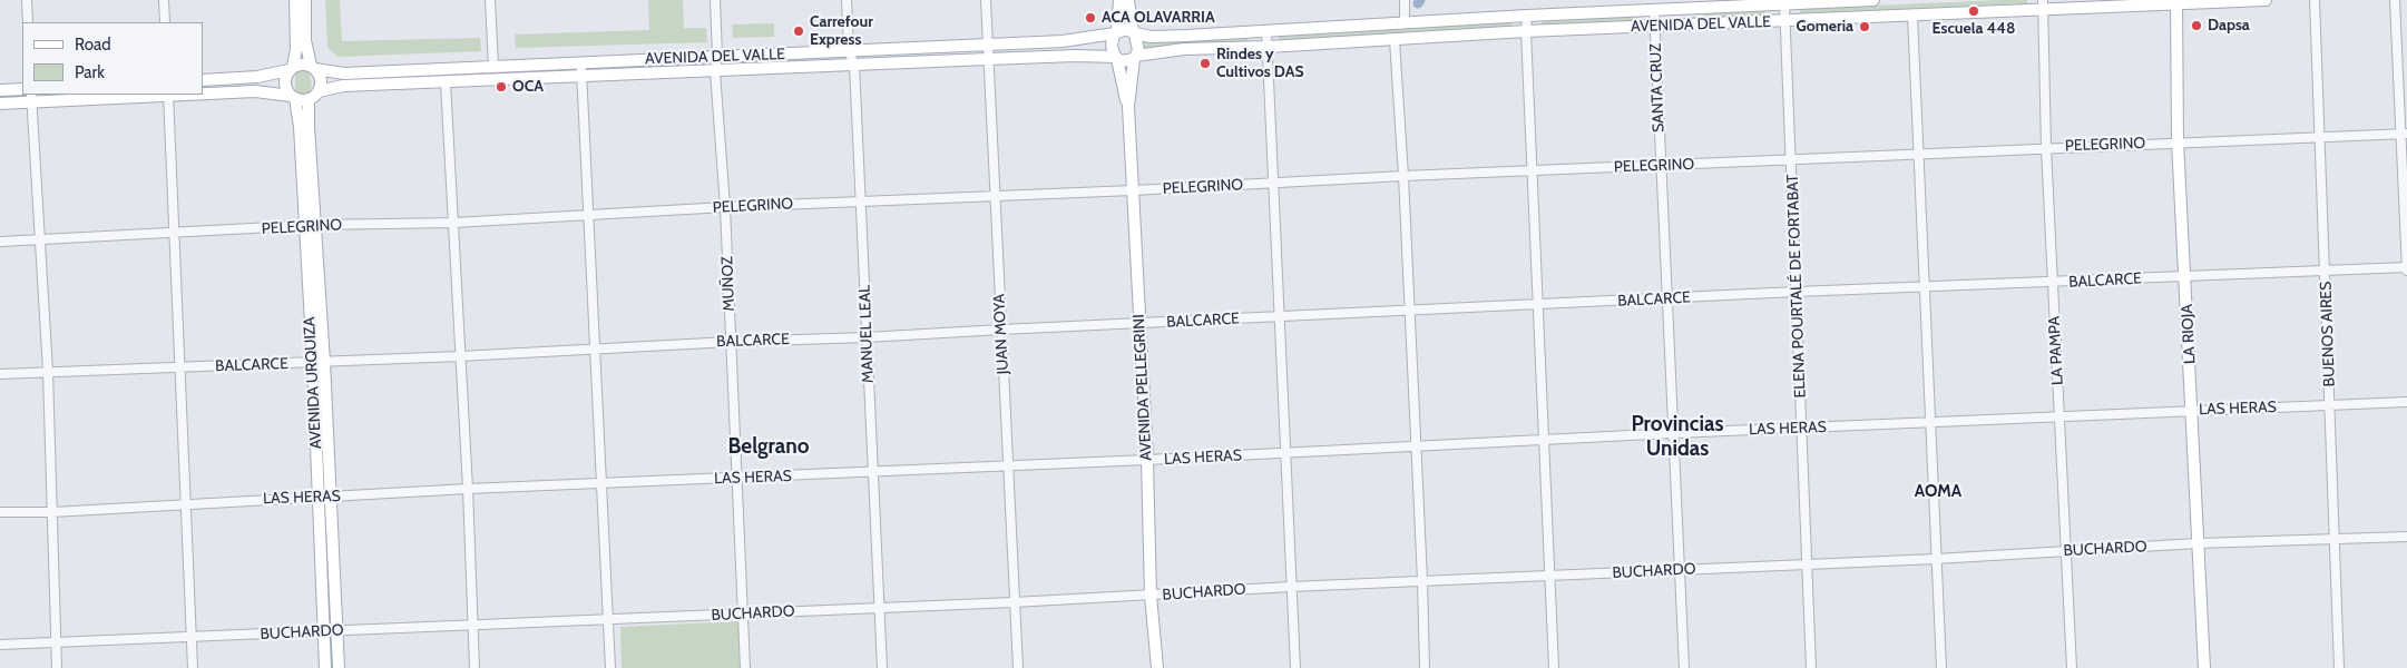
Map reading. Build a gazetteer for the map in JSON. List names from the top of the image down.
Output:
{
  "streets": {
    "main road": [
      "AVENIDA DEL VALLE",
      "LA RIOJA",
      "AVENIDA URQUIZA",
      "AVENIDA PELLEGRINI"
    ],
    "street": [
      "SANTA CRUZ",
      "PELEGRINO",
      "BALCARCE",
      "MUÑOZ",
      "ELENA POURTALÉ DE FORTABAT",
      "MANUEL LEAL",
      "JUAN MOYA",
      "BUENOS AIRES",
      "LA PAMPA",
      "LAS HERAS",
      "BUCHARDO"
    ]
  },
  "crossings": [
    ["AVENIDA DEL VALLE", "SANTA CRUZ"],
    ["AVENIDA DEL VALLE", "MUÑOZ"],
    ["AVENIDA DEL VALLE", "ELENA POURTALÉ DE FORTABAT"],
    ["AVENIDA DEL VALLE", "MANUEL LEAL"],
    ["AVENIDA DEL VALLE", "JUAN MOYA"],
    ["AVENIDA DEL VALLE", "LA RIOJA"],
    ["AVENIDA DEL VALLE", "LA PAMPA"],
    ["AVENIDA DEL VALLE", "AVENIDA URQUIZA"],
    ["AVENIDA DEL VALLE", "AVENIDA PELLEGRINI"],
    ["SANTA CRUZ", "PELEGRINO"],
    ["SANTA CRUZ", "BALCARCE"],
    ["SANTA CRUZ", "LAS HERAS"],
    ["SANTA CRUZ", "BUCHARDO"],
    ["PELEGRINO", "MUÑOZ"],
    ["PELEGRINO", "ELENA POURTALÉ DE FORTABAT"],
    ["PELEGRINO", "MANUEL LEAL"],
    ["PELEGRINO", "JUAN MOYA"],
    ["PELEGRINO", "LA RIOJA"],
    ["PELEGRINO", "BUENOS AIRES"],
    ["PELEGRINO", "LA PAMPA"],
    ["PELEGRINO", "AVENIDA URQUIZA"],
    ["PELEGRINO", "AVENIDA PELLEGRINI"],
    ["BALCARCE", "MUÑOZ"],
    ["BALCARCE", "ELENA POURTALÉ DE FORTABAT"],
    ["BALCARCE", "MANUEL LEAL"],
    ["BALCARCE", "JUAN MOYA"],
    ["BALCARCE", "LA RIOJA"],
    ["BALCARCE", "BUENOS AIRES"],
    ["BALCARCE", "LA PAMPA"],
    ["BALCARCE", "AVENIDA URQUIZA"],
    ["BALCARCE", "AVENIDA PELLEGRINI"],
    ["MUÑOZ", "LAS HERAS"],
    ["MUÑOZ", "BUCHARDO"],
    ["ELENA POURTALÉ DE FORTABAT", "LAS HERAS"],
    ["ELENA POURTALÉ DE FORTABAT", "BUCHARDO"],
    ["MANUEL LEAL", "LAS HERAS"],
    ["MANUEL LEAL", "BUCHARDO"],
    ["JUAN MOYA", "LAS HERAS"],
    ["JUAN MOYA", "BUCHARDO"],
    ["LA RIOJA", "LAS HERAS"],
    ["LA RIOJA", "BUCHARDO"],
    ["BUENOS AIRES", "LAS HERAS"],
    ["BUENOS AIRES", "BUCHARDO"],
    ["LA PAMPA", "LAS HERAS"],
    ["LA PAMPA", "BUCHARDO"],
    ["AVENIDA URQUIZA", "LAS HERAS"],
    ["AVENIDA URQUIZA", "BUCHARDO"],
    ["AVENIDA PELLEGRINI", "LAS HERAS"],
    ["AVENIDA PELLEGRINI", "BUCHARDO"]
  ],
  "districts": ["Provincias Unidas", "Belgrano", "AOMA"],
  "places": [
    "Escuela 448",
    "ACA OLAVARRIA",
    "Dapsa",
    "Gomeria",
    "Carrefour Express",
    "Rindes y Cultivos DAS",
    "OCA"
  ],
  "legend": ["Road", "Park"]
}
